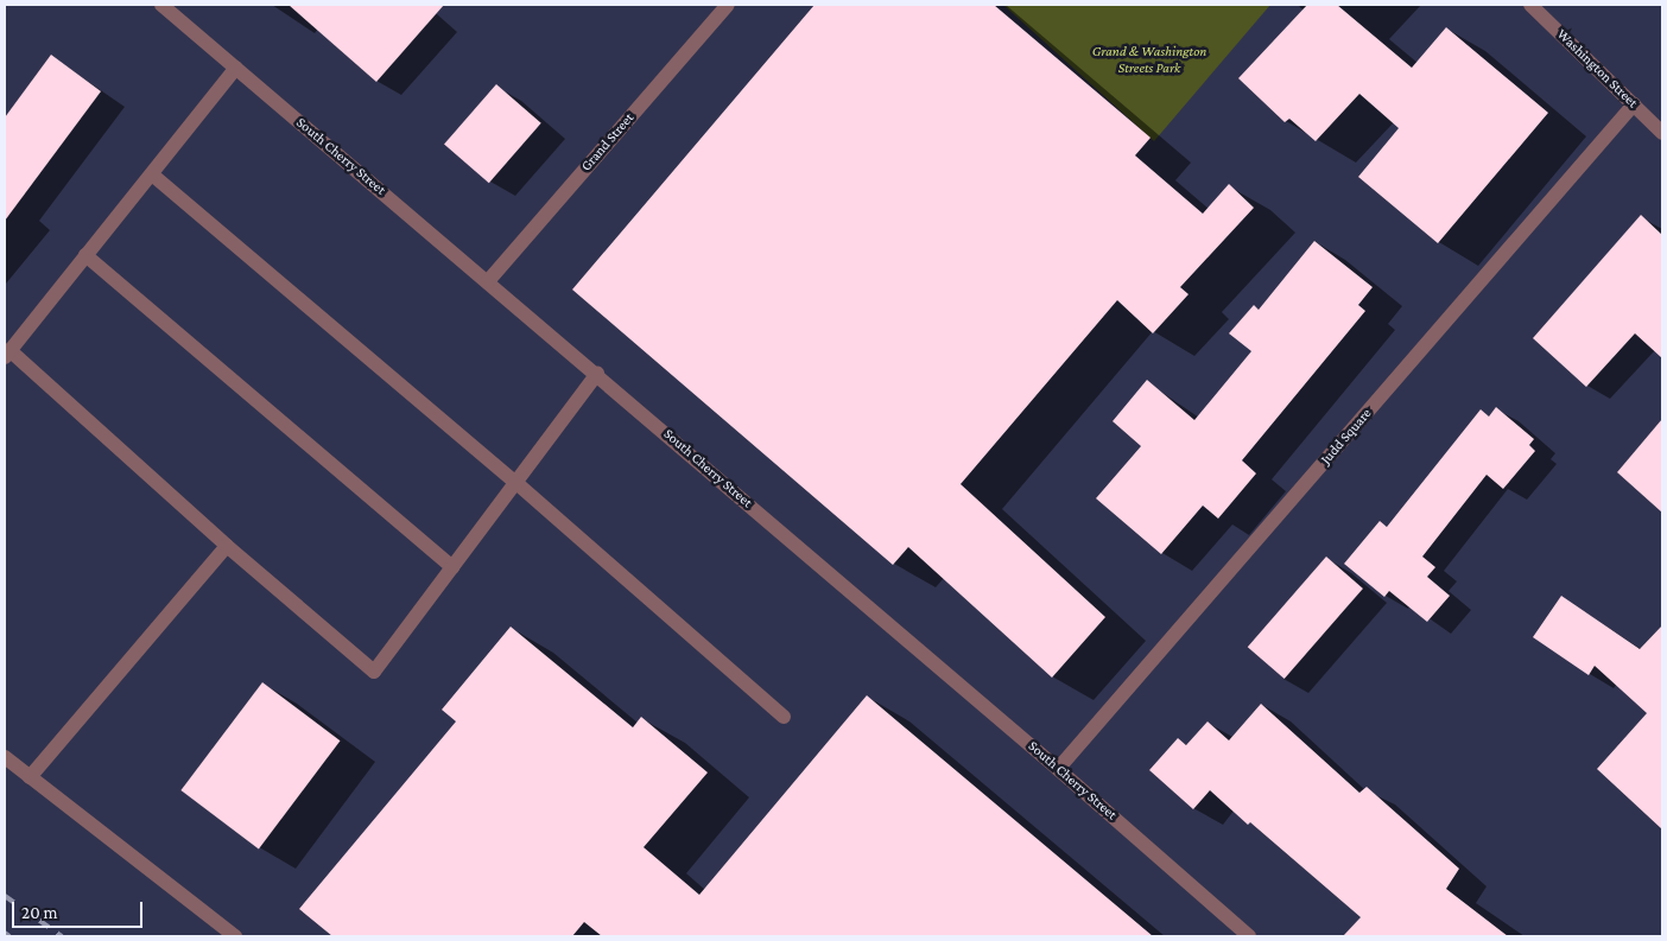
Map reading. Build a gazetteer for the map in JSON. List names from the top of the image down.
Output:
{
  "streets": {
    "street": [
      "Washington Street",
      "Grand Street",
      "South Cherry Street",
      "Judd Square"
    ]
  },
  "crossings": [
    ["Washington Street", "Judd Square"],
    ["Grand Street", "South Cherry Street"],
    ["South Cherry Street", "Judd Square"]
  ],
  "parks": ["Grand & Washington Streets Park"],
  "scale_bar": "20 m"
}
